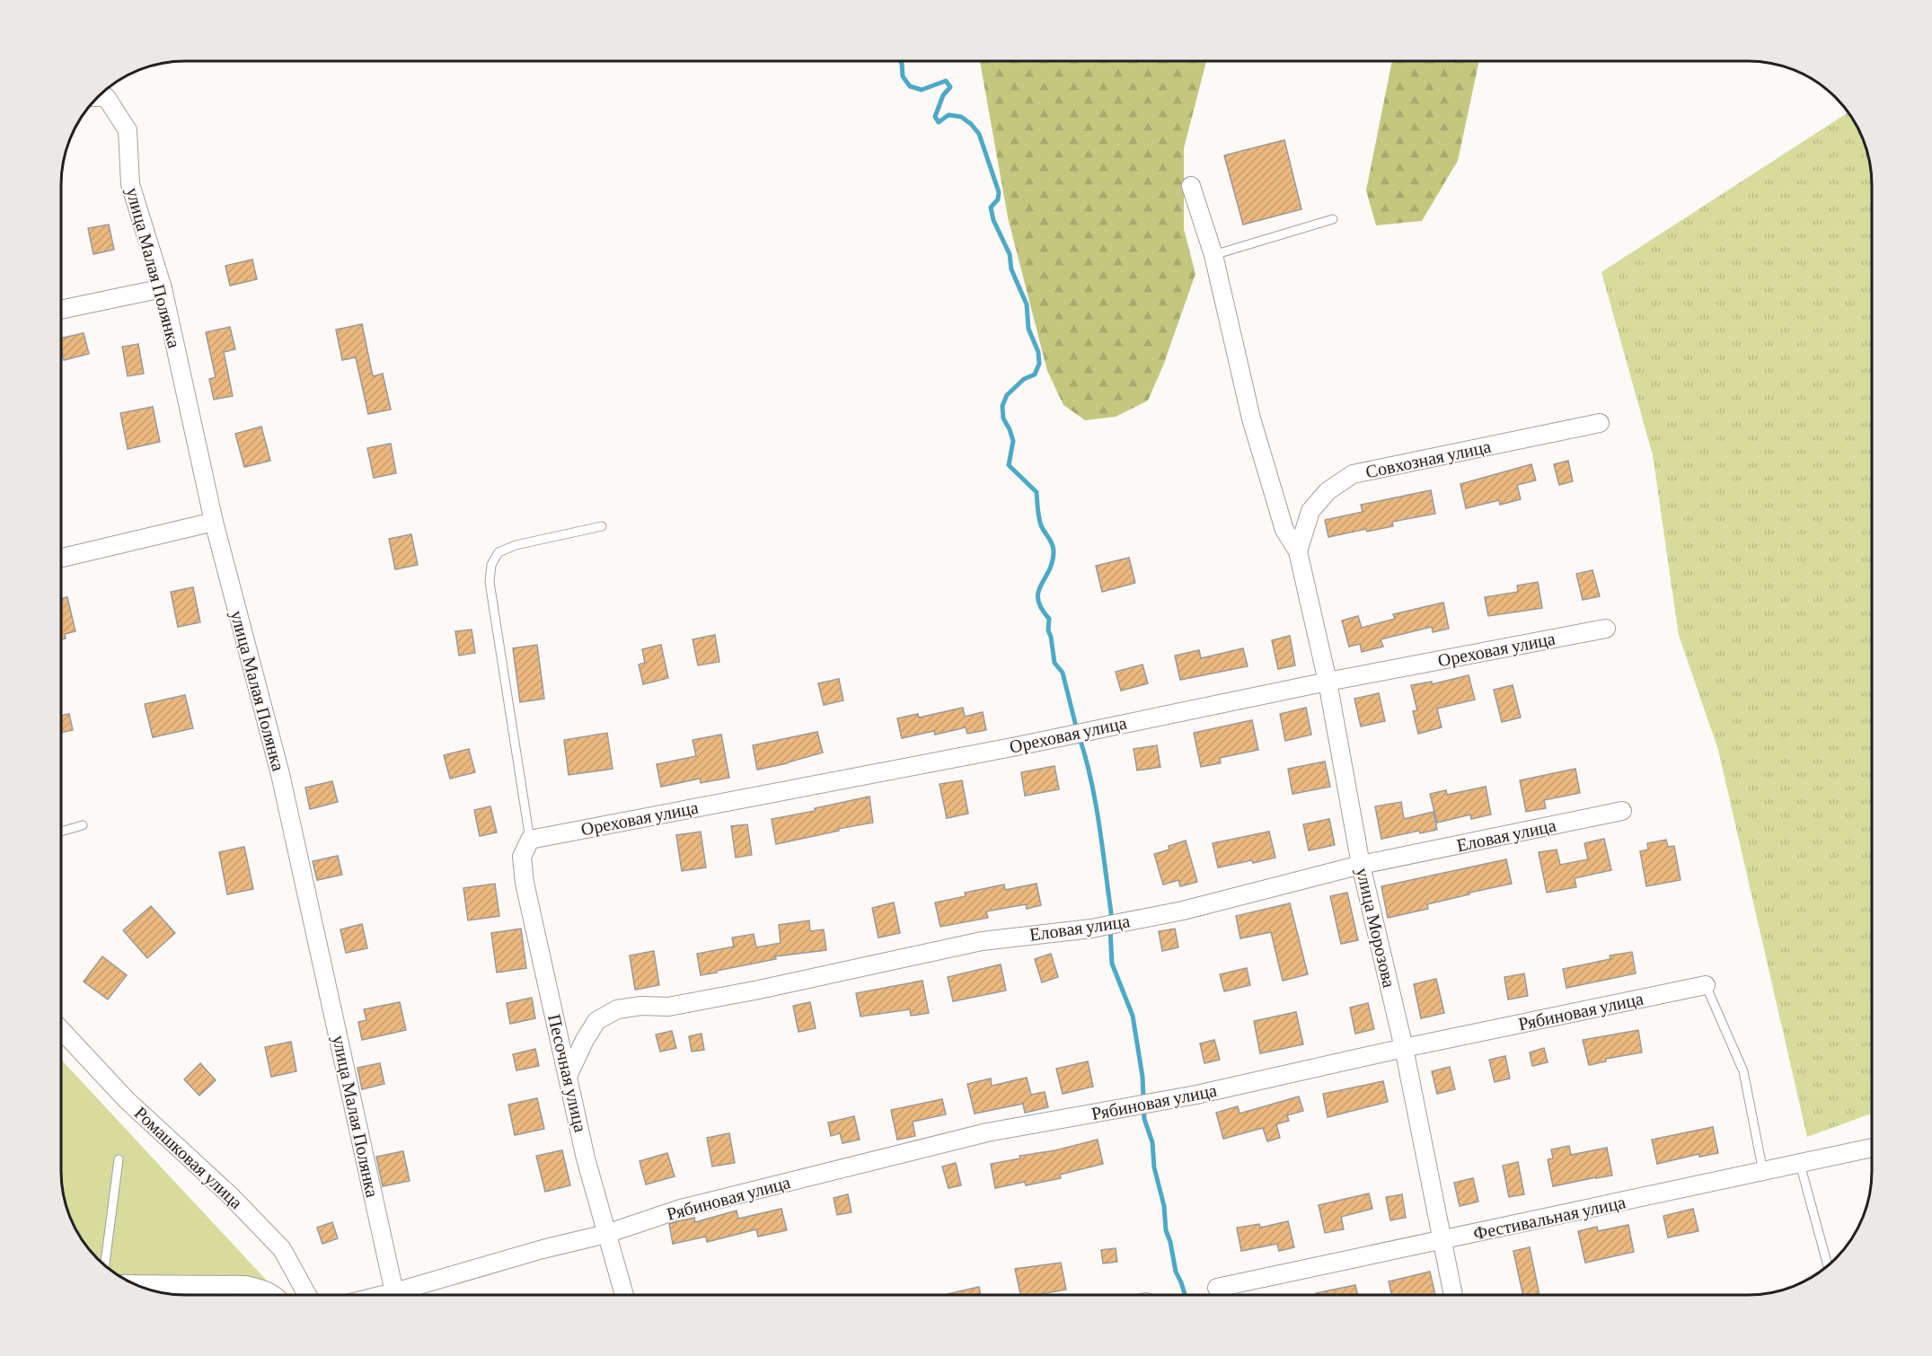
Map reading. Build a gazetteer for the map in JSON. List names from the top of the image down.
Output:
{
  "streets": {
    "street": [
      "улица Малая Полянка",
      "Совхозная улица",
      "Ореховая улица",
      "Еловая улица",
      "улица Морозова",
      "Рябиновая улица",
      "Песочная улица",
      "Ромашковая улица",
      "Фестивальная улица"
    ]
  },
  "crossings": [
    ["улица Малая Полянка", "Рябиновая улица"],
    ["Совхозная улица", "улица Морозова"],
    ["Ореховая улица", "улица Морозова"],
    ["Ореховая улица", "Песочная улица"],
    ["Еловая улица", "улица Морозова"],
    ["Еловая улица", "Песочная улица"],
    ["улица Морозова", "Рябиновая улица"],
    ["улица Морозова", "Фестивальная улица"],
    ["Рябиновая улица", "Песочная улица"]
  ]
}
